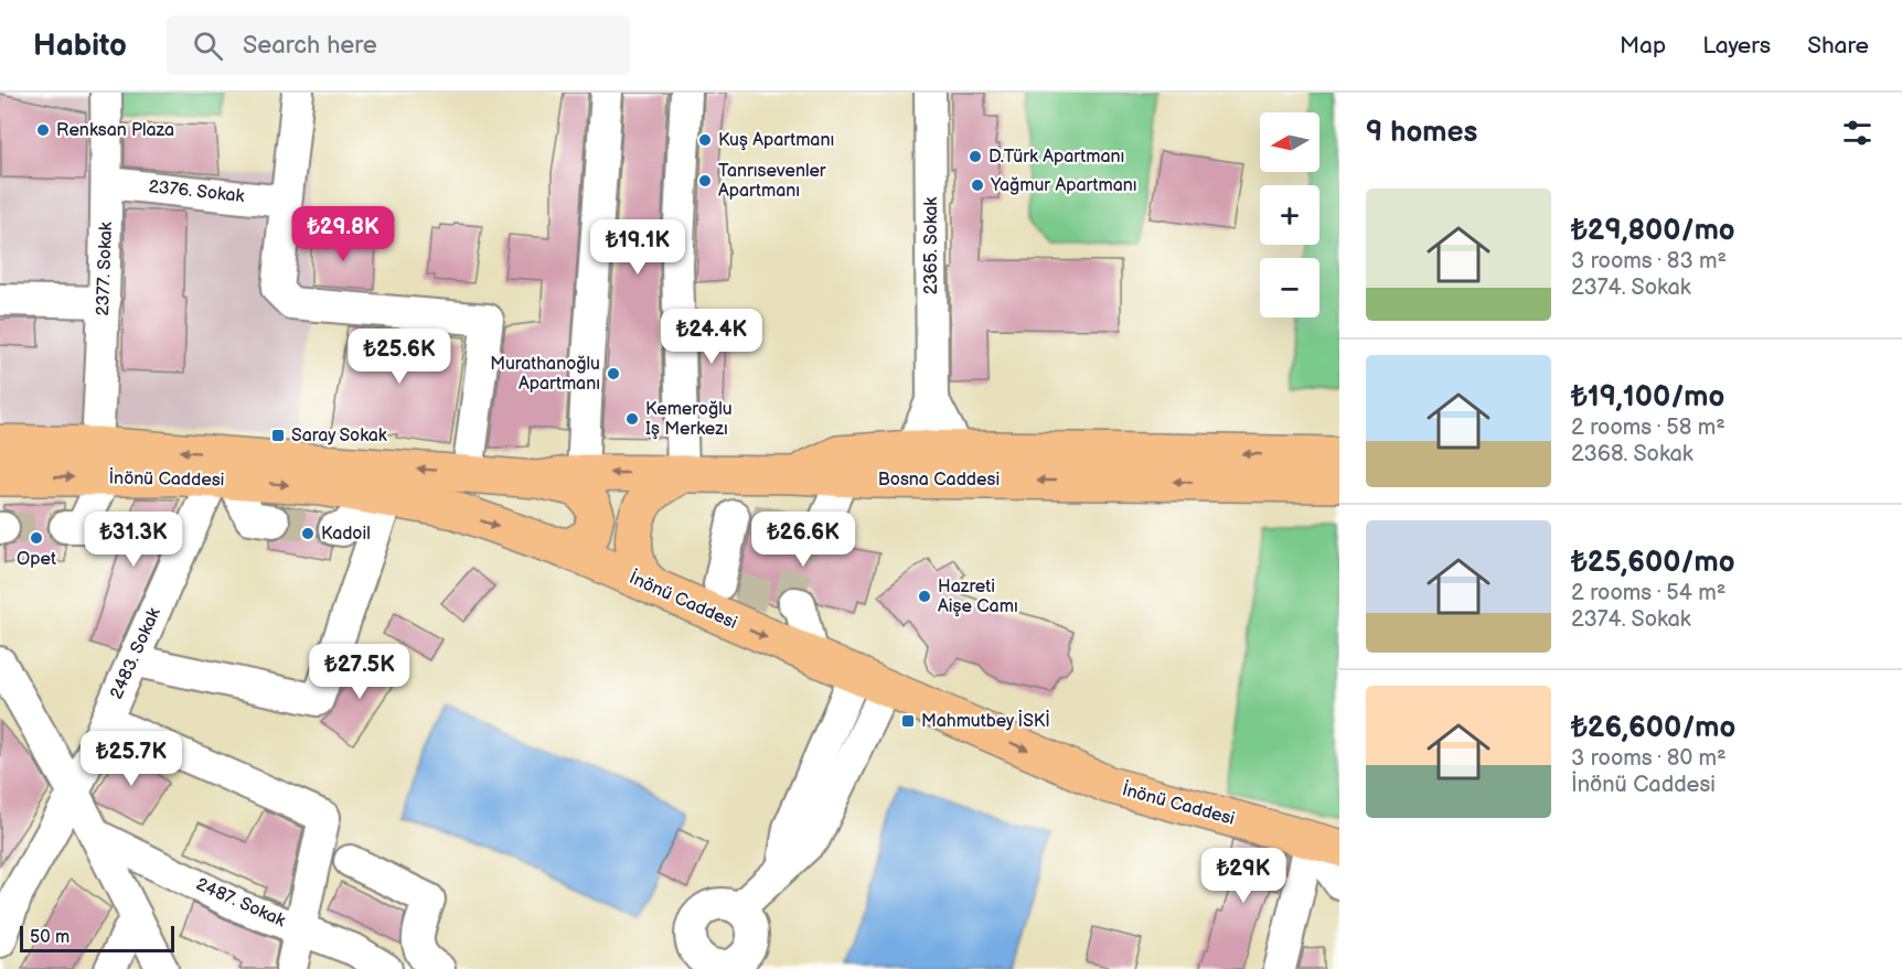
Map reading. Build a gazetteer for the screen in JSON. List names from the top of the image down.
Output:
{
  "streets": {
    "main road": ["İnönü Caddesi", "Bosna Caddesi"],
    "street": [
      "2376. Sokak",
      "2365. Sokak",
      "2377. Sokak",
      "2483. Sokak",
      "2487. Sokak"
    ]
  },
  "crossings": [
    ["2376. Sokak", "2377. Sokak"],
    ["2377. Sokak", "İnönü Caddesi"],
    ["İnönü Caddesi", "Bosna Caddesi"],
    ["İnönü Caddesi", "2483. Sokak"]
  ],
  "places": {
    "other": [
      "Renksan Plaza",
      "Kuş Apartmanı",
      "D.Türk Apartmanı",
      "Tanrısevenler Apartmanı",
      "Yağmur Apartmanı",
      "Murathanoğlu Apartmanı",
      "Kemeroğlu Iş Merkezı",
      "Kadoil",
      "Opet",
      "Hazreti Aişe Camı"
    ],
    "transit": ["Saray Sokak", "Mahmutbey İSKİ"]
  },
  "scale_bar": "50 m",
  "north": "left",
  "page": {
    "header": "Habito",
    "search": "Search here",
    "nav": ["Map", "Layers", "Share"],
    "heading": "9 homes",
    "map_buttons": ["+", "−"],
    "list": [
      {
        "name": "₺29,800/mo",
        "note": "3 rooms · 83 m² · 2374. Sokak"
      },
      {
        "name": "₺19,100/mo",
        "note": "2 rooms · 58 m² · 2368. Sokak"
      },
      {
        "name": "₺25,600/mo",
        "note": "2 rooms · 54 m² · 2374. Sokak"
      },
      {
        "name": "₺26,600/mo",
        "note": "3 rooms · 80 m² · İnönü Caddesi"
      }
    ],
    "price": [
      "₺29.8K",
      "₺19.1K",
      "₺24.4K",
      "₺25.6K",
      "₺31.3K",
      "₺26.6K",
      "₺27.5K",
      "₺25.7K",
      "₺29K"
    ],
    "scale": "50 m"
  }
}
